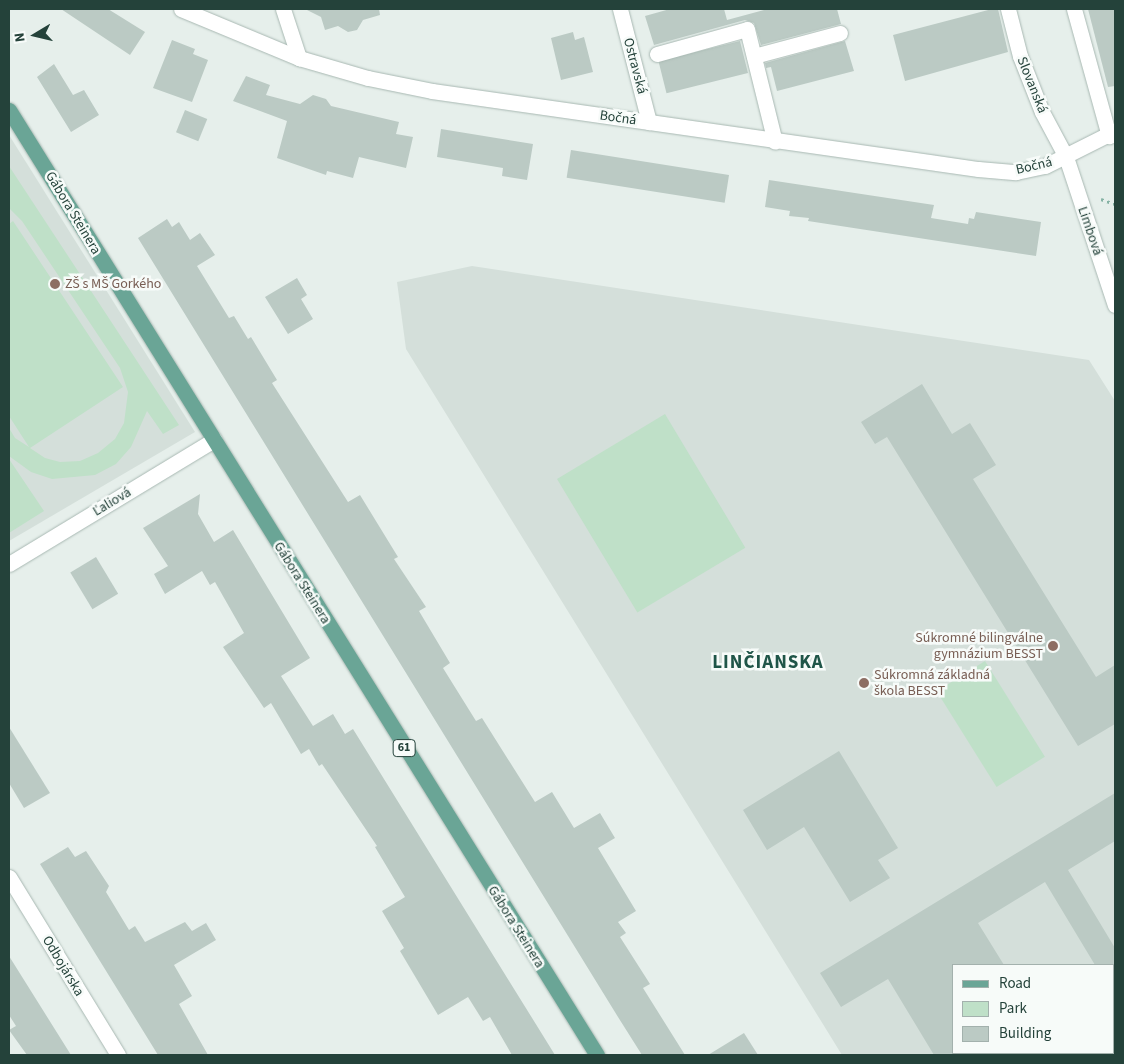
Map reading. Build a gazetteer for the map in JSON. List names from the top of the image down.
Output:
{
  "streets": {
    "main road": ["Gábora Steinera", "61"],
    "street": [
      "Ostravská",
      "Slovanská",
      "Bočná",
      "Limbová",
      "Ľaliová",
      "Odbojárska"
    ]
  },
  "crossings": [
    ["Ostravská", "Bočná"],
    ["Slovanská", "Bočná"],
    ["Slovanská", "Limbová"],
    ["Bočná", "Limbová"],
    ["Gábora Steinera", "Ľaliová"]
  ],
  "districts": ["LINČIANSKA"],
  "places": ["ZŠ s MŠ Gorkého", "Súkromné bilingválne gymnázium BESST", "Súkromná základná škola BESST"],
  "legend": ["Road", "Park", "Building"],
  "north": "left"
}
